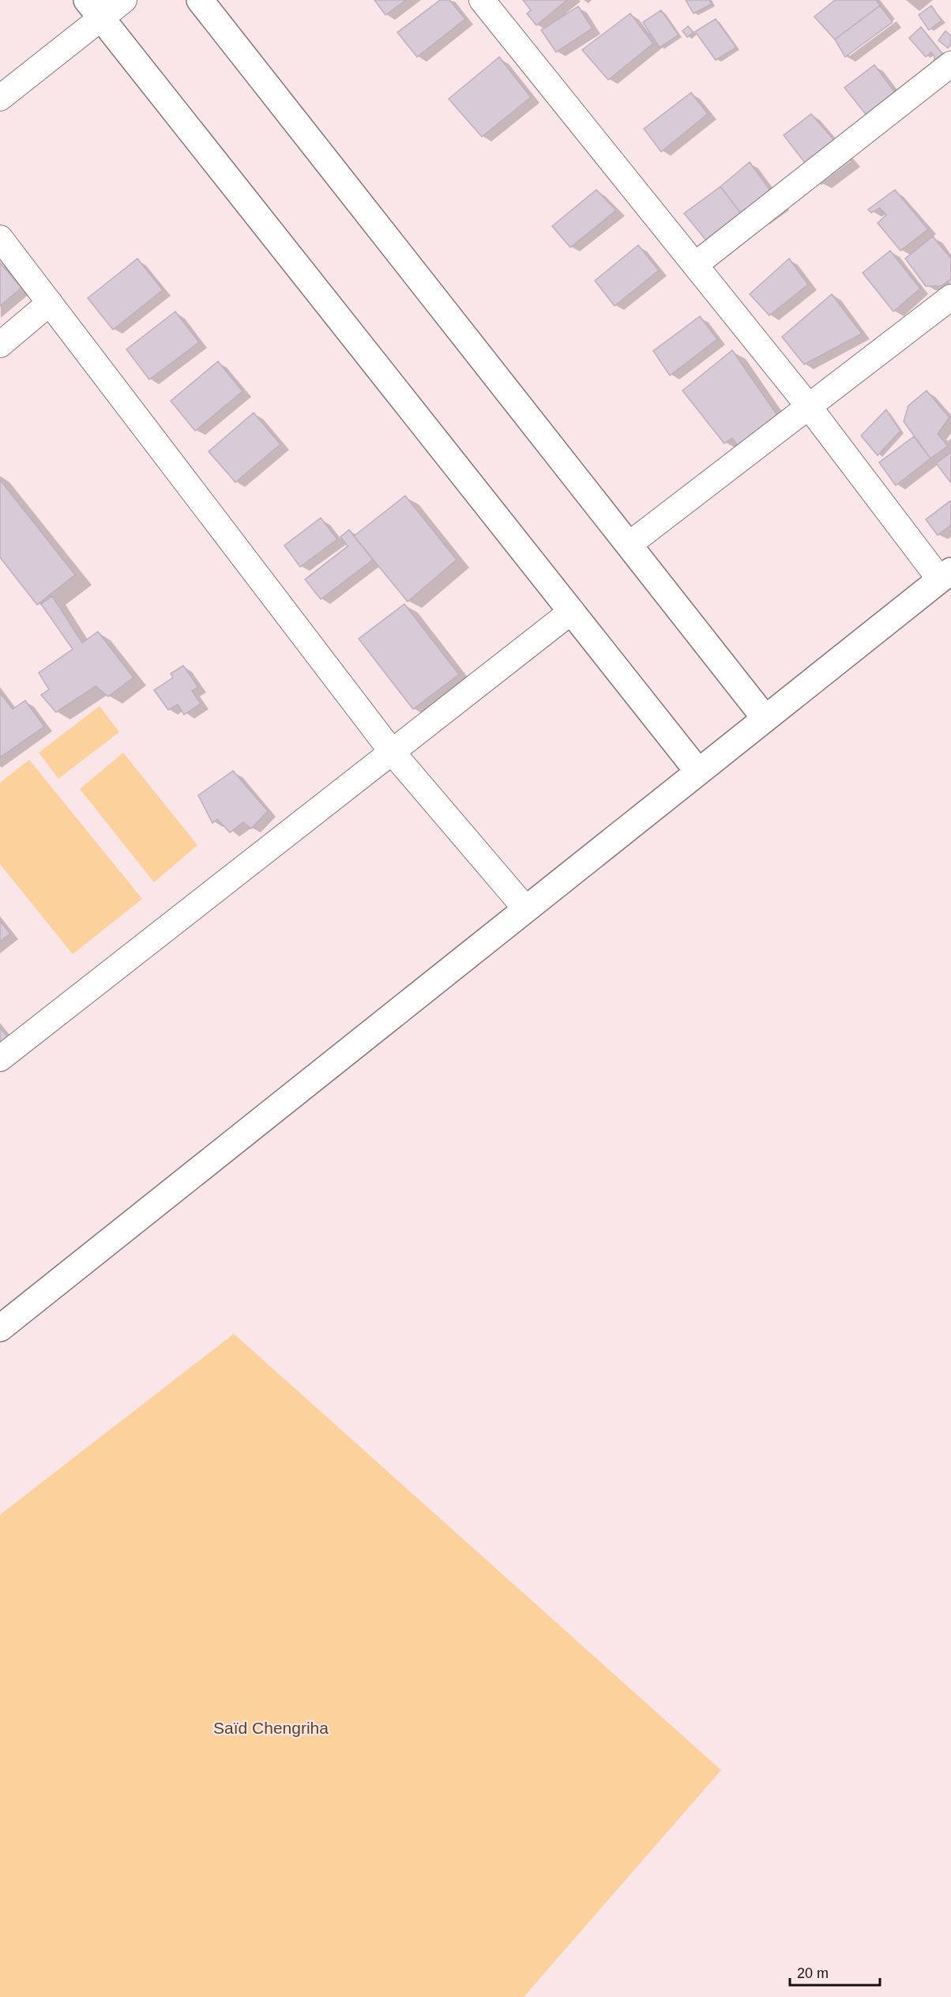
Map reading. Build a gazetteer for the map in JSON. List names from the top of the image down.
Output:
{
  "parks": ["Saïd Chengriha"],
  "scale_bar": "20 m"
}
